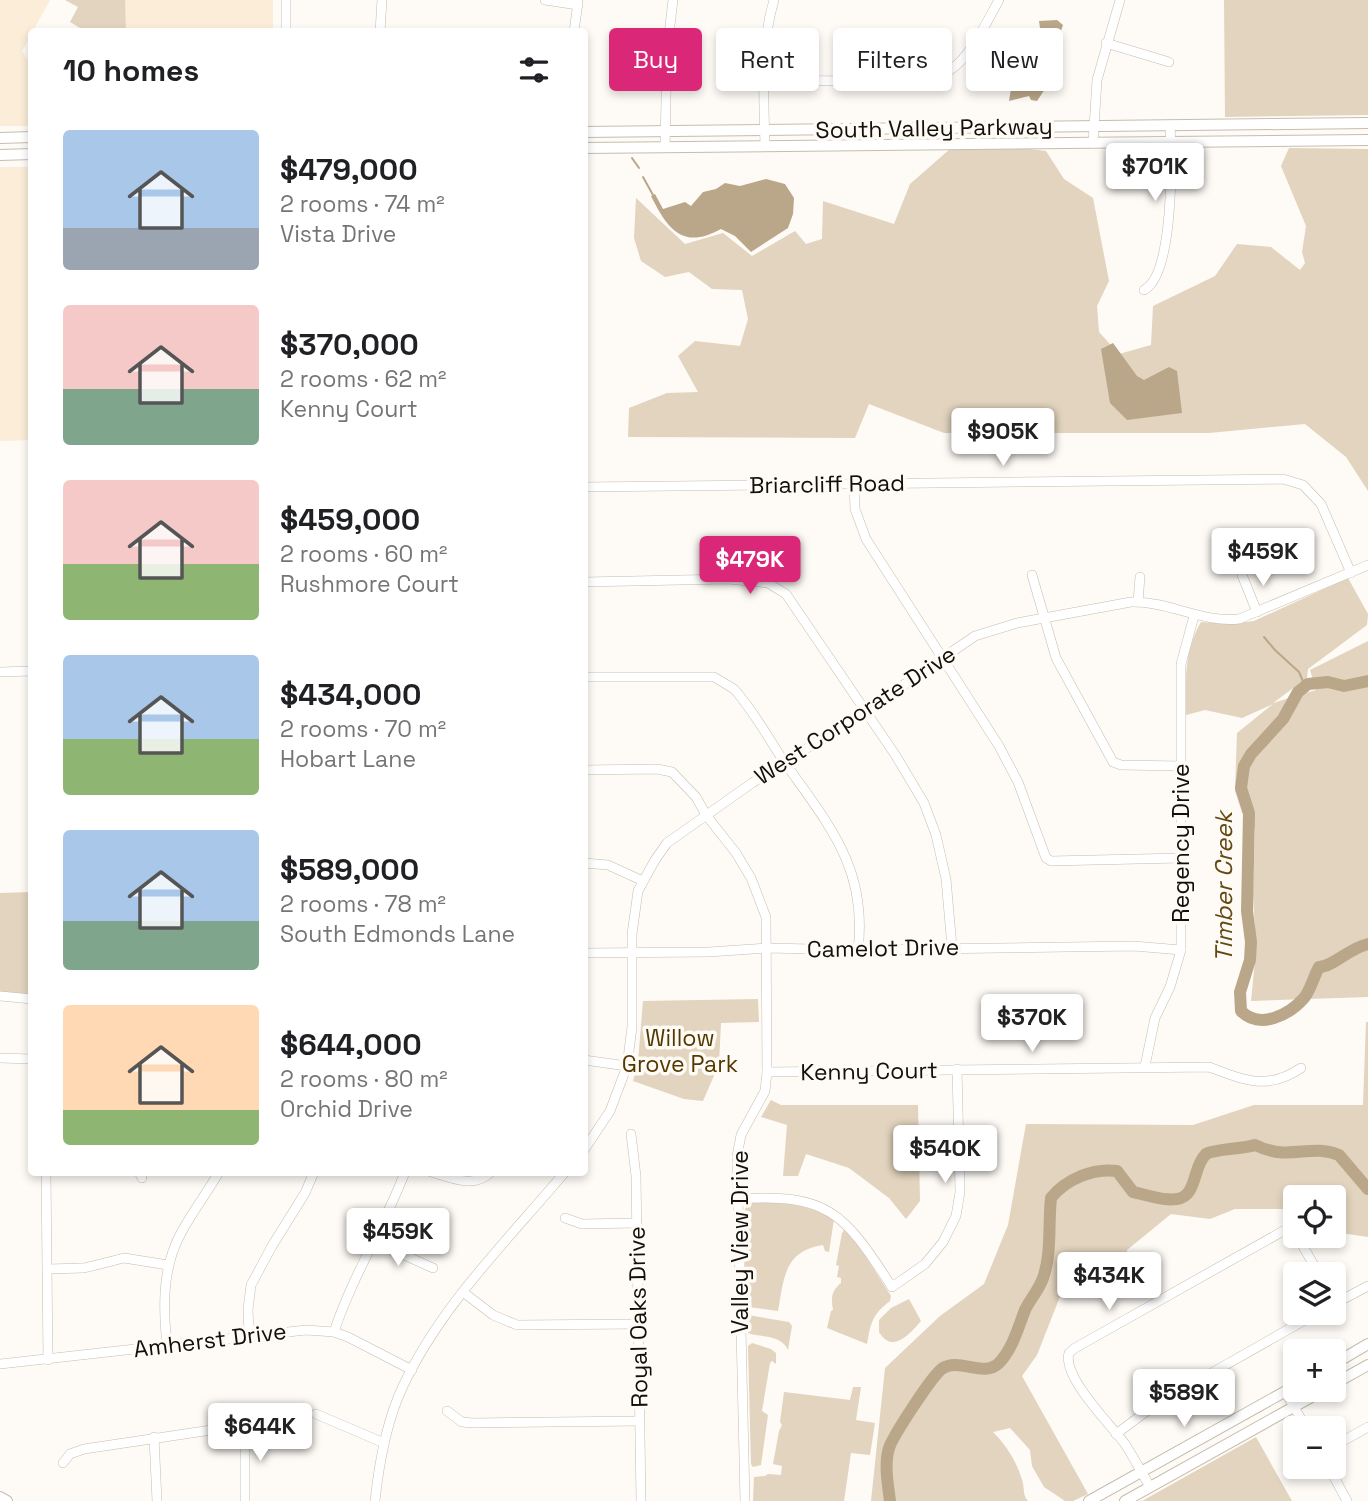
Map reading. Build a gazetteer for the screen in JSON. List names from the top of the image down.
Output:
{
  "streets": {
    "main road": ["South Valley Parkway"],
    "street": [
      "Briarcliff Road",
      "West Corporate Drive",
      "Regency Drive",
      "Camelot Drive",
      "Kenny Court",
      "Valley View Drive",
      "Royal Oaks Drive",
      "Amherst Drive"
    ]
  },
  "crossings": [
    ["Briarcliff Road", "West Corporate Drive"],
    ["West Corporate Drive", "Regency Drive"],
    ["West Corporate Drive", "Camelot Drive"],
    ["West Corporate Drive", "Valley View Drive"],
    ["Regency Drive", "Camelot Drive"],
    ["Regency Drive", "Kenny Court"],
    ["Camelot Drive", "Valley View Drive"],
    ["Kenny Court", "Valley View Drive"]
  ],
  "water": ["Timber Creek"],
  "parks": ["Willow Grove Park"],
  "page": {
    "chip": [
      "Buy",
      "Rent",
      "Filters",
      "New"
    ],
    "heading": "10 homes",
    "list": [
      {
        "name": "$479,000",
        "note": "2 rooms · 74 m² · Vista Drive"
      },
      {
        "name": "$370,000",
        "note": "2 rooms · 62 m² · Kenny Court"
      },
      {
        "name": "$459,000",
        "note": "2 rooms · 60 m² · Rushmore Court"
      },
      {
        "name": "$434,000",
        "note": "2 rooms · 70 m² · Hobart Lane"
      },
      {
        "name": "$589,000",
        "note": "2 rooms · 78 m² · South Edmonds Lane"
      },
      {
        "name": "$644,000",
        "note": "2 rooms · 80 m² · Orchid Drive"
      }
    ],
    "price": [
      "$701K",
      "$905K",
      "$459K",
      "$479K",
      "$370K",
      "$540K",
      "$459K",
      "$434K",
      "$589K",
      "$644K"
    ],
    "map_buttons": ["+", "−"]
  }
}
